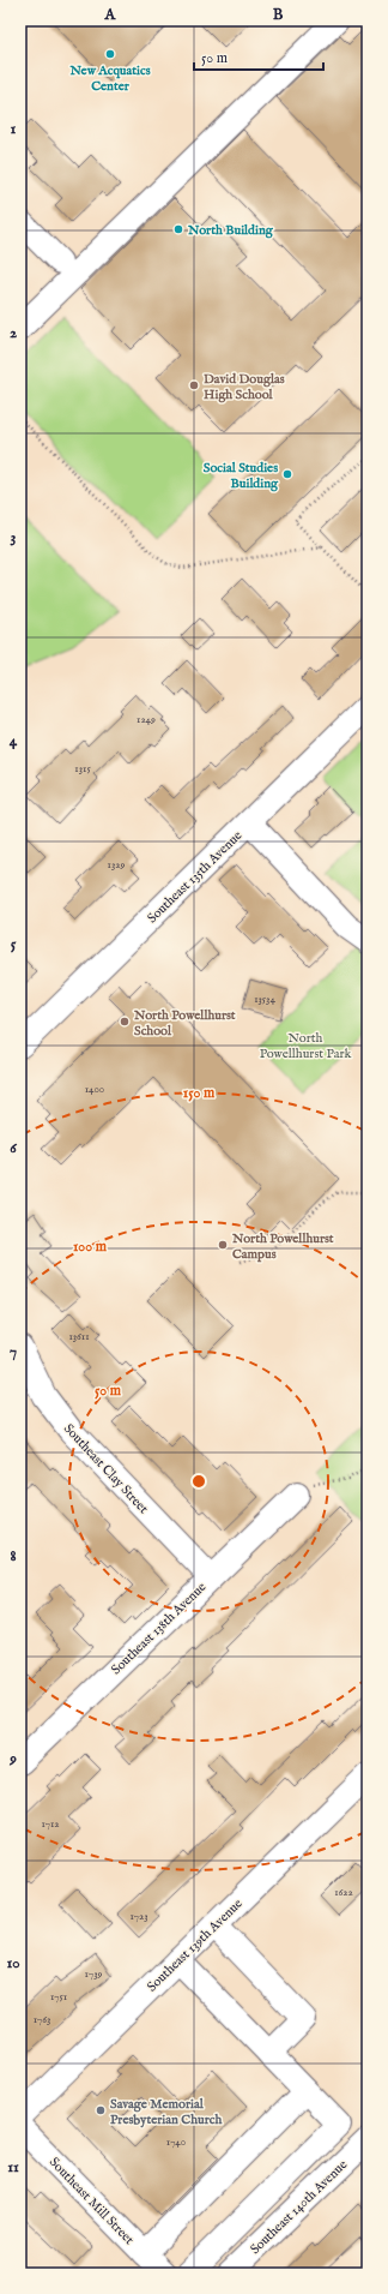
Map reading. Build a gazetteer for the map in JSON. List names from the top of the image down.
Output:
{
  "streets": {
    "street": [
      "Southeast 135th Avenue",
      "Southeast Clay Street",
      "Southeast 138th Avenue",
      "Southeast 139th Avenue",
      "Southeast Mill Street",
      "Southeast 140th Avenue"
    ]
  },
  "crossings": [
    ["Southeast Clay Street", "Southeast 138th Avenue"]
  ],
  "parks": ["North Powellhurst Park"],
  "places": [
    "New Acquatics Center",
    "North Building",
    "David Douglas High School",
    "Social Studies Building",
    "North Powellhurst School",
    "North Powellhurst Campus",
    "Savage Memorial Presbyterian Church"
  ],
  "house_numbers": [
    "1249",
    "1315",
    "1329",
    "13534",
    "1400",
    "13611",
    "1712",
    "1622",
    "1723",
    "1739",
    "1751",
    "1763",
    "1740"
  ],
  "scale_bar": "50 m",
  "grid": {
    "columns": ["A", "B"],
    "rows": [
      "1",
      "2",
      "3",
      "4",
      "5",
      "6",
      "7",
      "8",
      "9",
      "10",
      "11"
    ]
  },
  "rings": ["150 m", "100 m", "50 m"]
}
